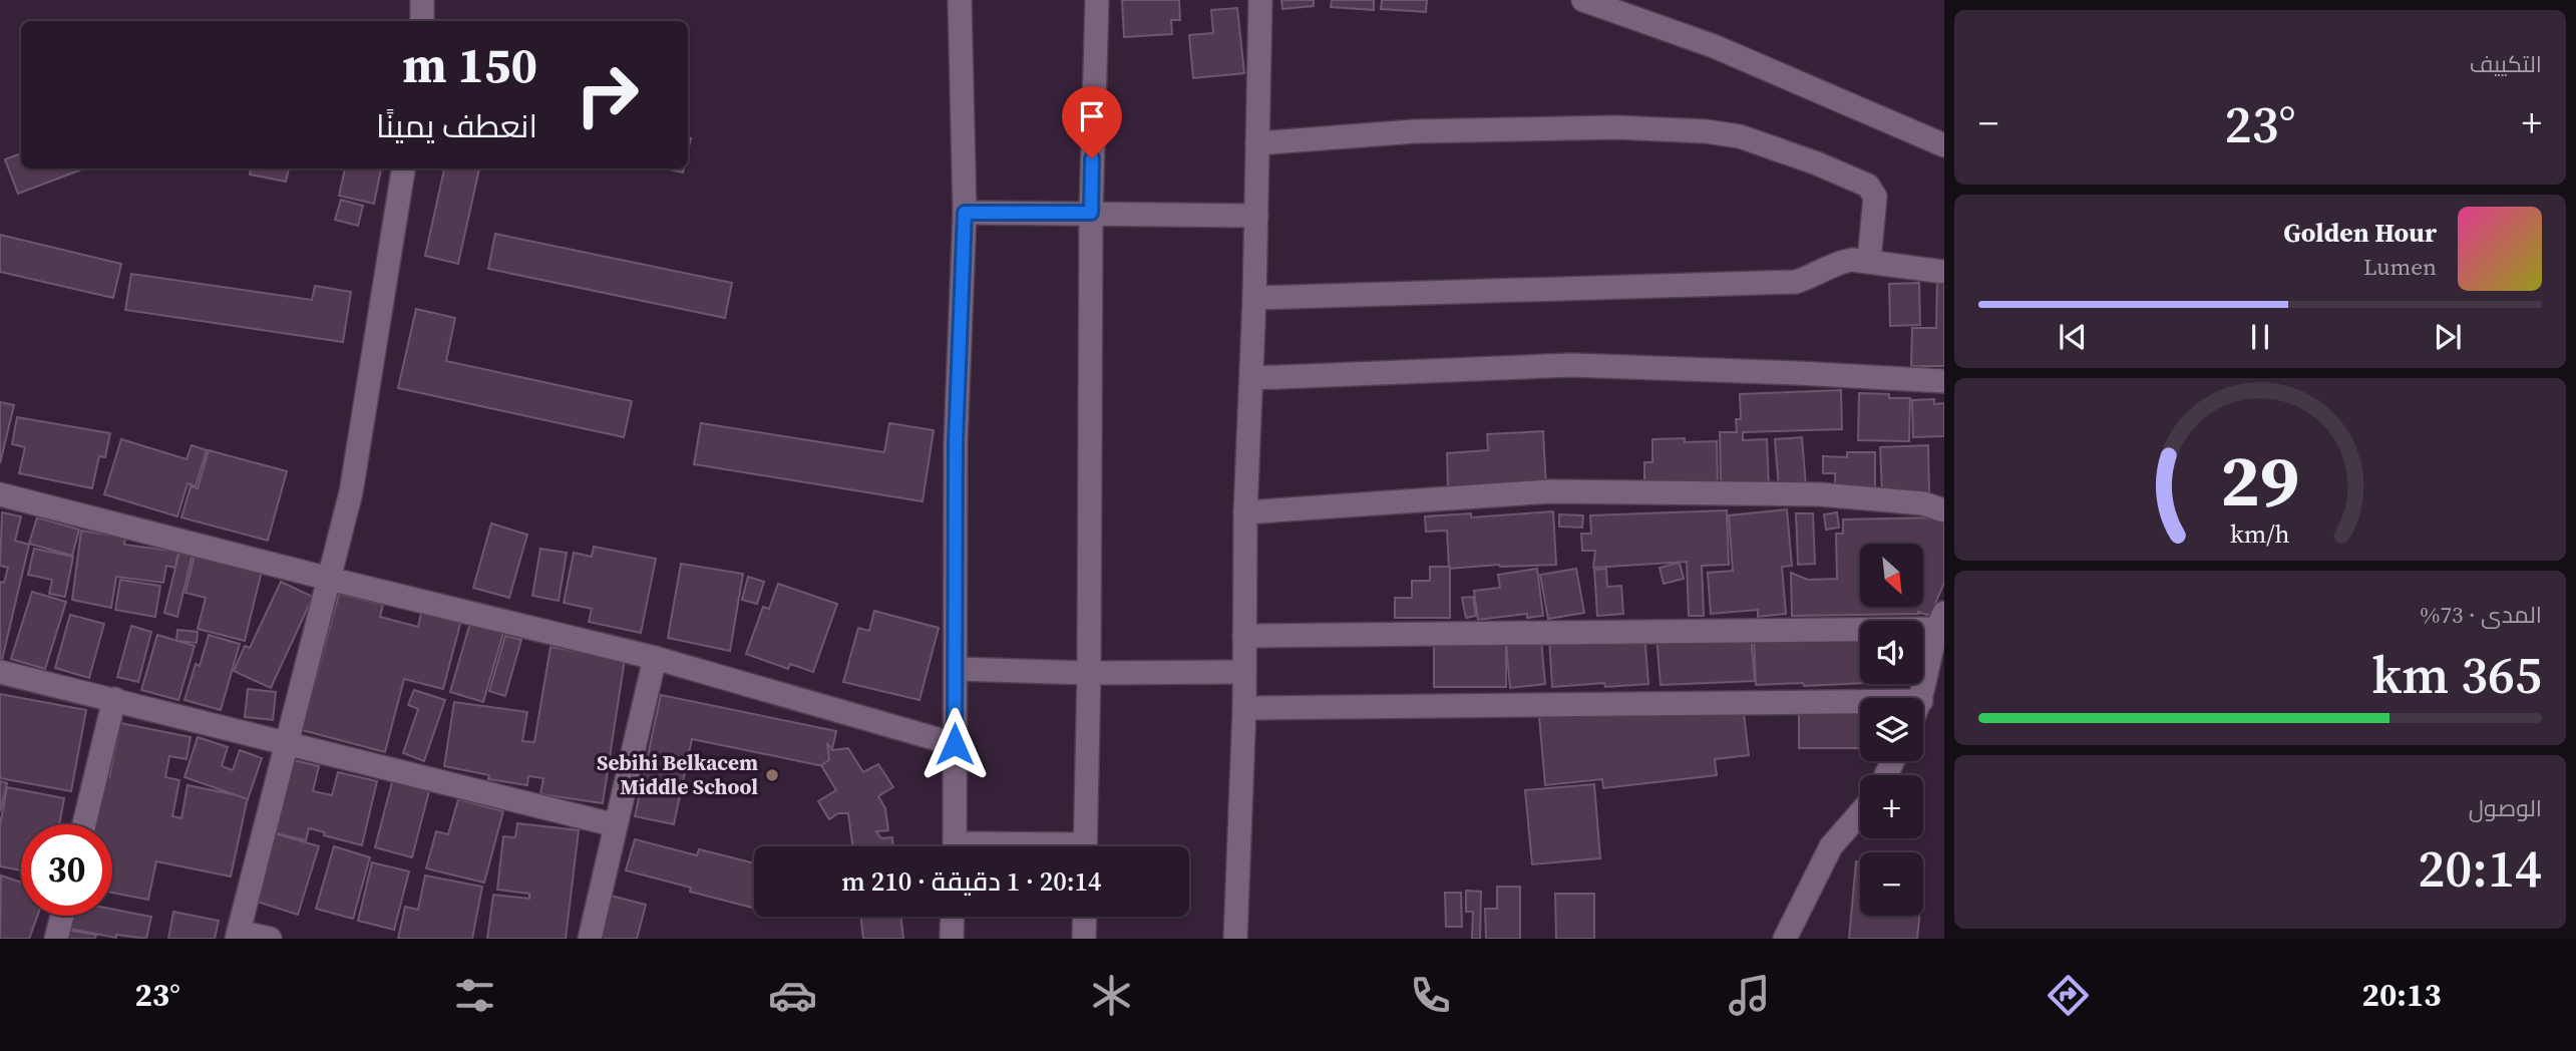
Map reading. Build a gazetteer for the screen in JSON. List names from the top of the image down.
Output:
{
  "places": ["Sebihi Belkacem Middle School"],
  "north": "bottom right",
  "page": {
    "tile": [
      "التكييف",
      ["المدى · 73%", "365 km"],
      ["الوصول", "20:14"]
    ],
    "turn": ["150 m", "انعطف يمينًا"],
    "heat": ["−", "23°", "+"],
    "song": ["Golden Hour", "Lumen"],
    "map_buttons": ["+", "−"],
    "limit": "30",
    "trip": "20:14 · 1 دقيقة · 210 m",
    "tabs": ["20:13", "23°"],
    "gauge": ["29", "km/h"]
  }
}
